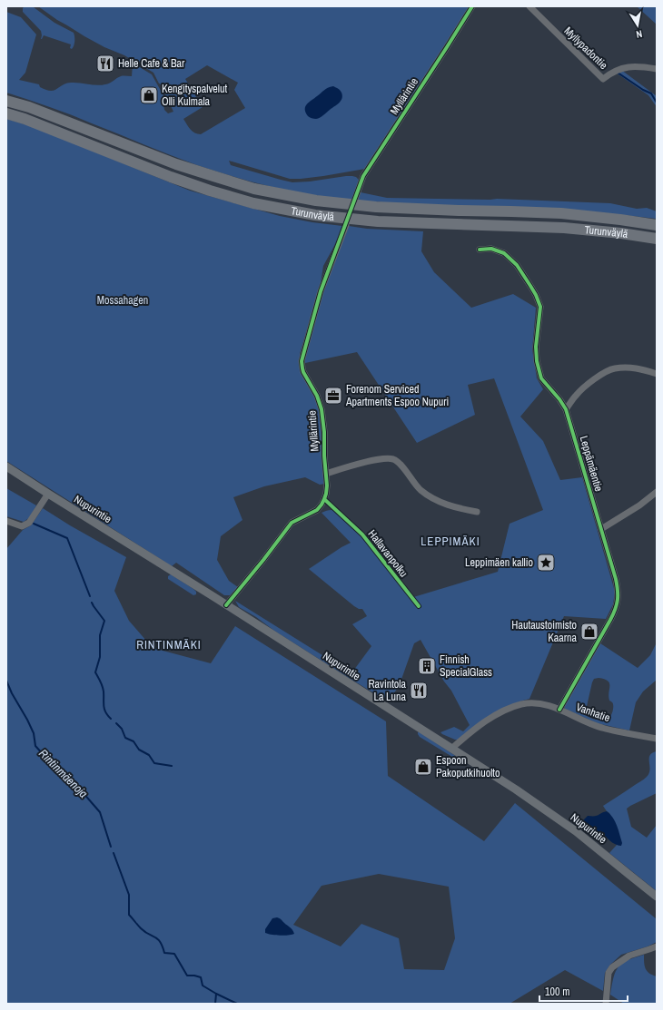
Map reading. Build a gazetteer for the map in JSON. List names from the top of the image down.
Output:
{
  "streets": {
    "highway": ["Turunväylä"],
    "main road": ["Nupurintie"],
    "street": [
      "Myllypadontie",
      "Myllärintie",
      "Leppämäentie",
      "Vanhatie"
    ],
    "cycle path": ["Hallavanpolku"]
  },
  "crossings": [
    ["Myllärintie", "Nupurintie"],
    ["Leppämäentie", "Vanhatie"],
    ["Nupurintie", "Vanhatie"]
  ],
  "districts": ["LEPPIMÄKI", "RINTINMÄKI"],
  "water": ["Rintinmäenoja"],
  "parks": ["Mossahagen"],
  "places": {
    "restaurant": ["Helle Cafe & Bar", "Ravintola La Luna"],
    "shop": ["Kengityspalvelut Olli Kulmala", "Hautaustoimisto Kaarna", "Espoon Pakoputkihuolto"],
    "office": ["Forenom Serviced Apartments Espoo Nupuri"],
    "place": ["Leppimäen kallio"],
    "building": ["Finnish SpecialGlass"]
  },
  "scale_bar": "100 m",
  "north": "bottom"
}
